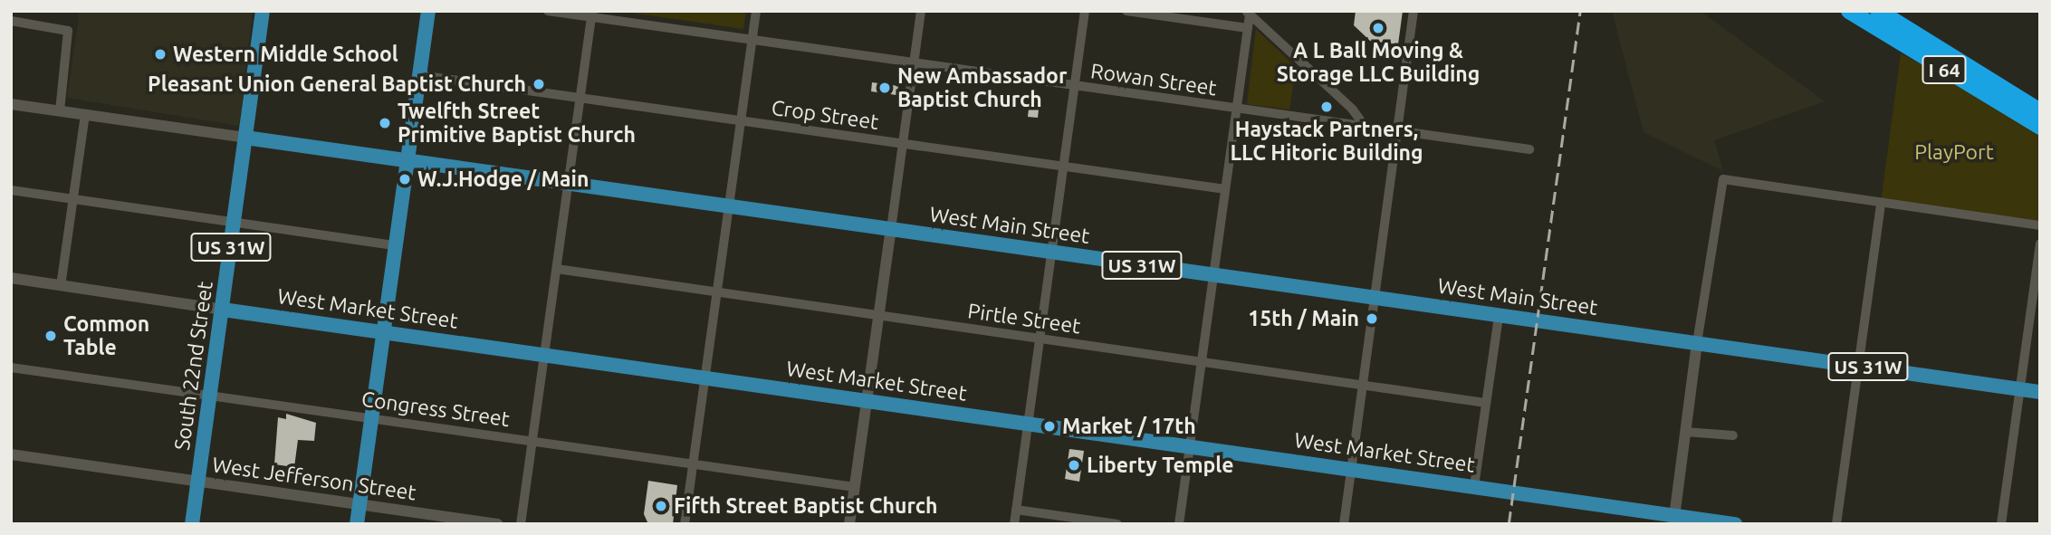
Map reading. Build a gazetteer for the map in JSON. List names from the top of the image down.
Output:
{
  "streets": {
    "highway": ["I 64"],
    "main road": [
      "West Main Street",
      "US 31W",
      "West Market Street",
      "South 22nd Street"
    ],
    "street": [
      "Rowan Street",
      "Crop Street",
      "Pirtle Street",
      "Congress Street",
      "West Jefferson Street"
    ]
  },
  "crossings": [
    ["West Main Street", "South 22nd Street"],
    ["West Market Street", "South 22nd Street"],
    ["South 22nd Street", "Congress Street"],
    ["South 22nd Street", "West Jefferson Street"]
  ],
  "parks": ["PlayPort"],
  "places": [
    "A L Ball Moving & Storage LLC Building",
    "Western Middle School",
    "Pleasant Union General Baptist Church",
    "New Ambassador Baptist Church",
    "Haystack Partners, LLC Hitoric Building",
    "Twelfth Street Primitive Baptist Church",
    "W.J.Hodge / Main",
    "15th / Main",
    "Common Table",
    "Market / 17th",
    "Liberty Temple",
    "Fifth Street Baptist Church"
  ]
}
